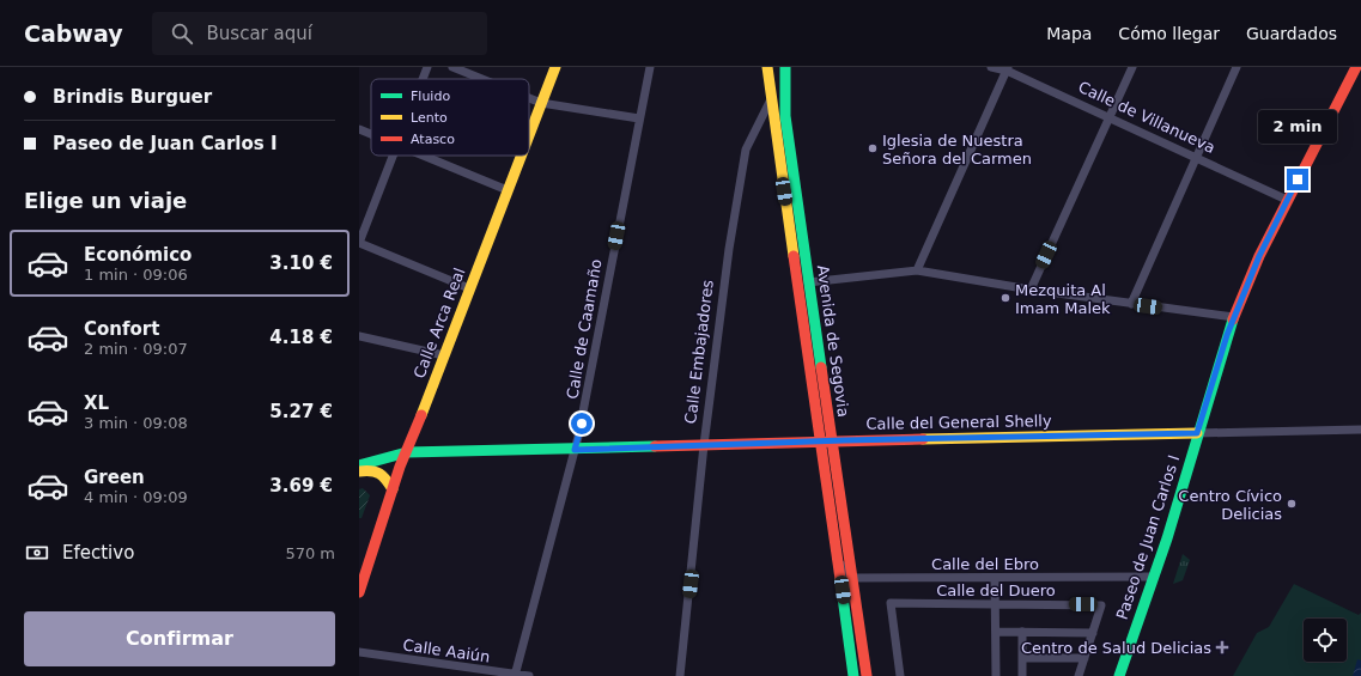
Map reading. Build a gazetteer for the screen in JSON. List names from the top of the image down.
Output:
{
  "streets": {
    "main road": [
      "Calle Arca Real",
      "Avenida de Segovia",
      "Calle del General Shelly",
      "Paseo de Juan Carlos I"
    ],
    "street": [
      "Calle de Villanueva",
      "Calle de Caamaño",
      "Calle Embajadores",
      "Calle del Ebro",
      "Calle del Duero",
      "Calle Aaiún"
    ]
  },
  "crossings": [
    ["Calle de Villanueva", "Paseo de Juan Carlos I"],
    ["Calle Arca Real", "Calle del General Shelly"],
    ["Calle de Caamaño", "Calle del General Shelly"],
    ["Calle de Caamaño", "Calle Aaiún"],
    ["Avenida de Segovia", "Calle Embajadores"],
    ["Avenida de Segovia", "Calle del General Shelly"],
    ["Avenida de Segovia", "Calle del Ebro"],
    ["Calle Embajadores", "Calle del General Shelly"],
    ["Calle del General Shelly", "Paseo de Juan Carlos I"],
    ["Paseo de Juan Carlos I", "Calle del Ebro"]
  ],
  "places": {
    "other": ["Iglesia de Nuestra Señora del Carmen", "Mezquita Al Imam Malek", "Centro Cívico Delicias"],
    "health": ["Centro de Salud Delicias"]
  },
  "legend": ["Fluido", "Lento", "Atasco"],
  "page": {
    "header": "Cabway",
    "search": "Buscar aquí",
    "nav": ["Mapa", "Cómo llegar", "Guardados"],
    "banner": ["Brindis Burguer", "Paseo de Juan Carlos I"],
    "bubble": "2 min",
    "heading": "Elige un viaje",
    "list": [
      {
        "name": "Económico",
        "note": "1 min · 09:06",
        "value": "3.10 €"
      },
      {
        "name": "Confort",
        "note": "2 min · 09:07",
        "value": "4.18 €"
      },
      {
        "name": "XL",
        "note": "3 min · 09:08",
        "value": "5.27 €"
      },
      {
        "name": "Green",
        "note": "4 min · 09:09",
        "value": "3.69 €"
      }
    ],
    "pay": ["Efectivo", "570 m"],
    "buttons": "Confirmar"
  }
}
